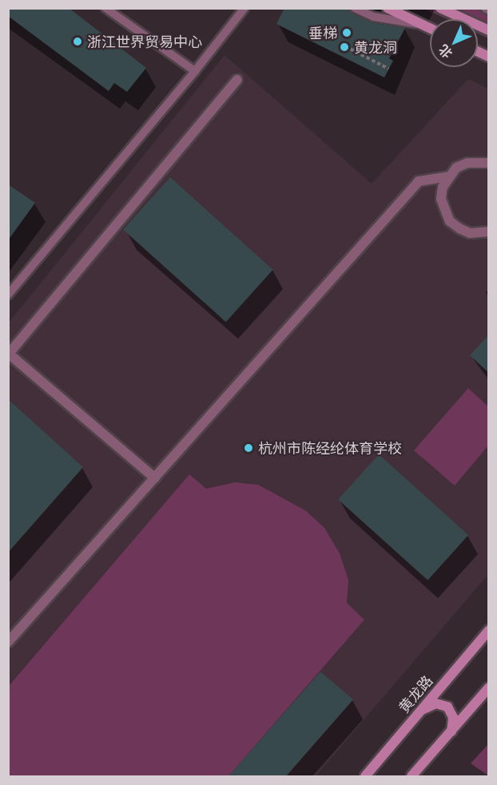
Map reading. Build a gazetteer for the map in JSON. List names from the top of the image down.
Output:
{
  "streets": {
    "main road": ["黄龙路"]
  },
  "places": [
    "垂梯",
    "浙江世界贸易中心",
    "黄龙洞",
    "杭州市陈经纶体育学校"
  ],
  "north": "bottom left"
}
